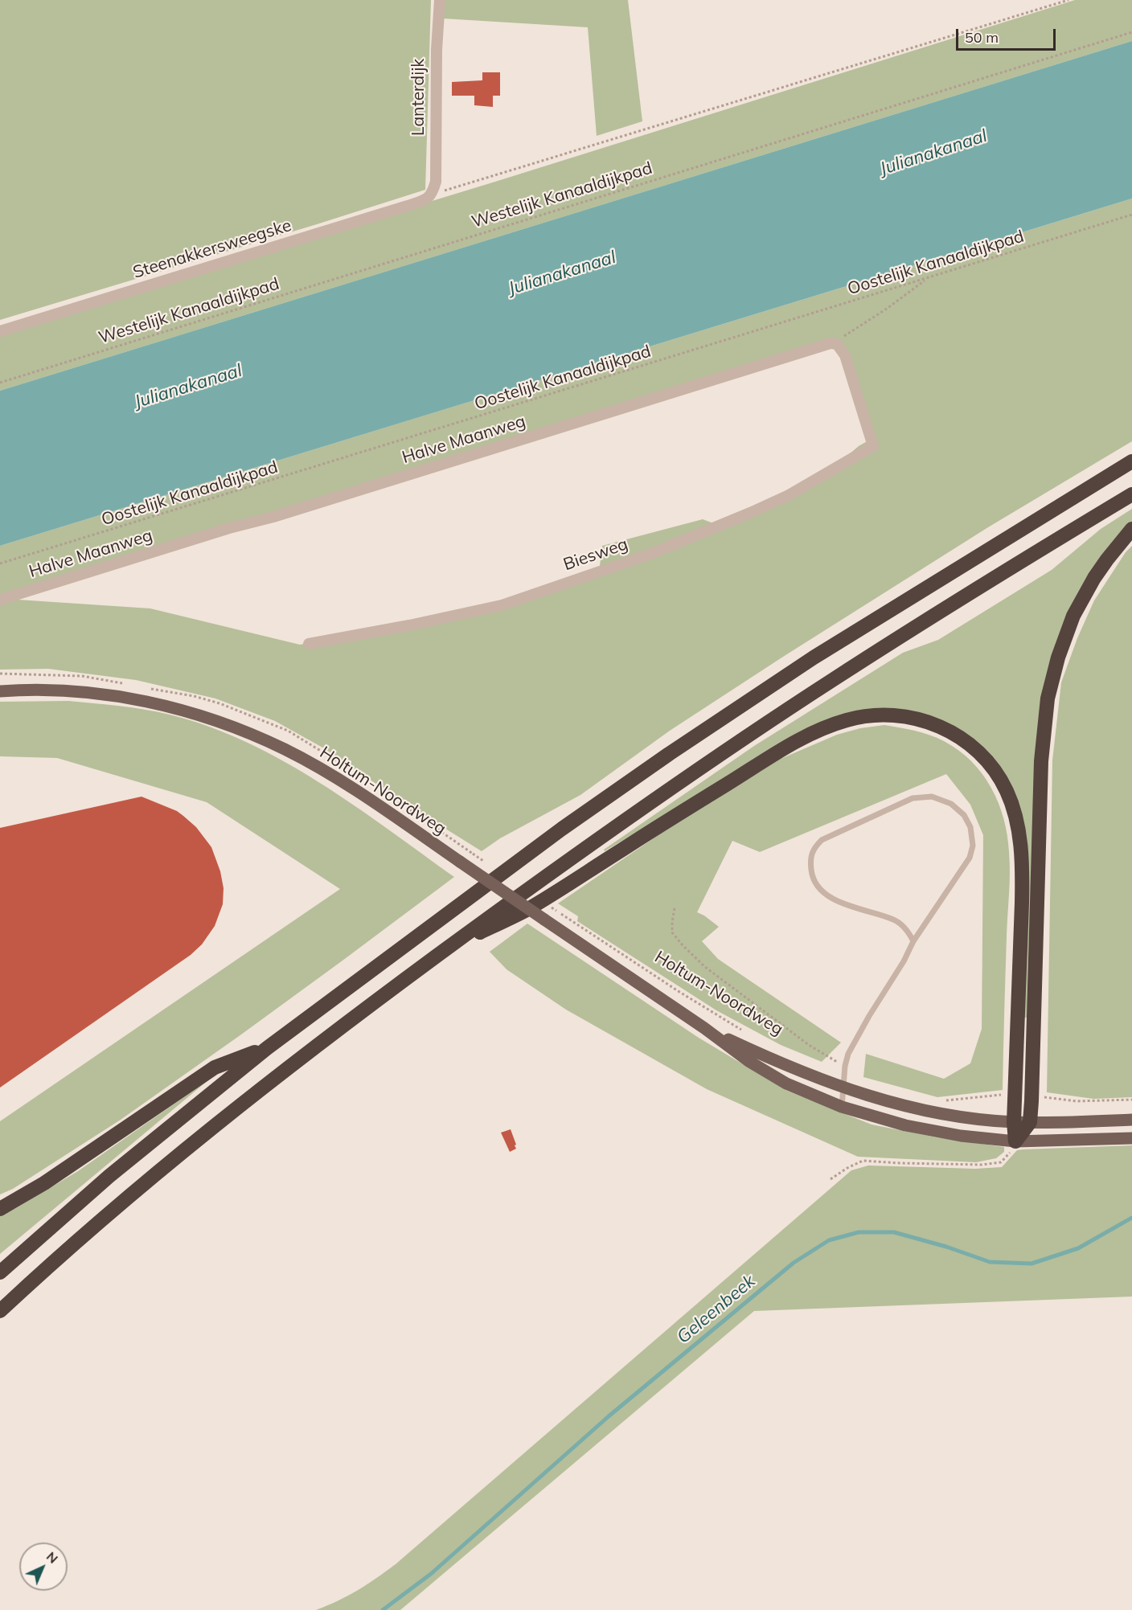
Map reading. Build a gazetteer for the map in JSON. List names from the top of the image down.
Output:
{
  "streets": {
    "main road": ["Holtum-Noordweg"],
    "street": [
      "Lanterdijk",
      "Steenakkersweegske",
      "Halve Maanweg",
      "Biesweg"
    ],
    "path": ["Westelijk Kanaaldijkpad", "Oostelijk Kanaaldijkpad"]
  },
  "crossings": [
    ["Lanterdijk", "Steenakkersweegske"],
    ["Halve Maanweg", "Biesweg"]
  ],
  "water": ["Julianakanaal", "Geleenbeek"],
  "scale_bar": "50 m",
  "north": "top right"
}
